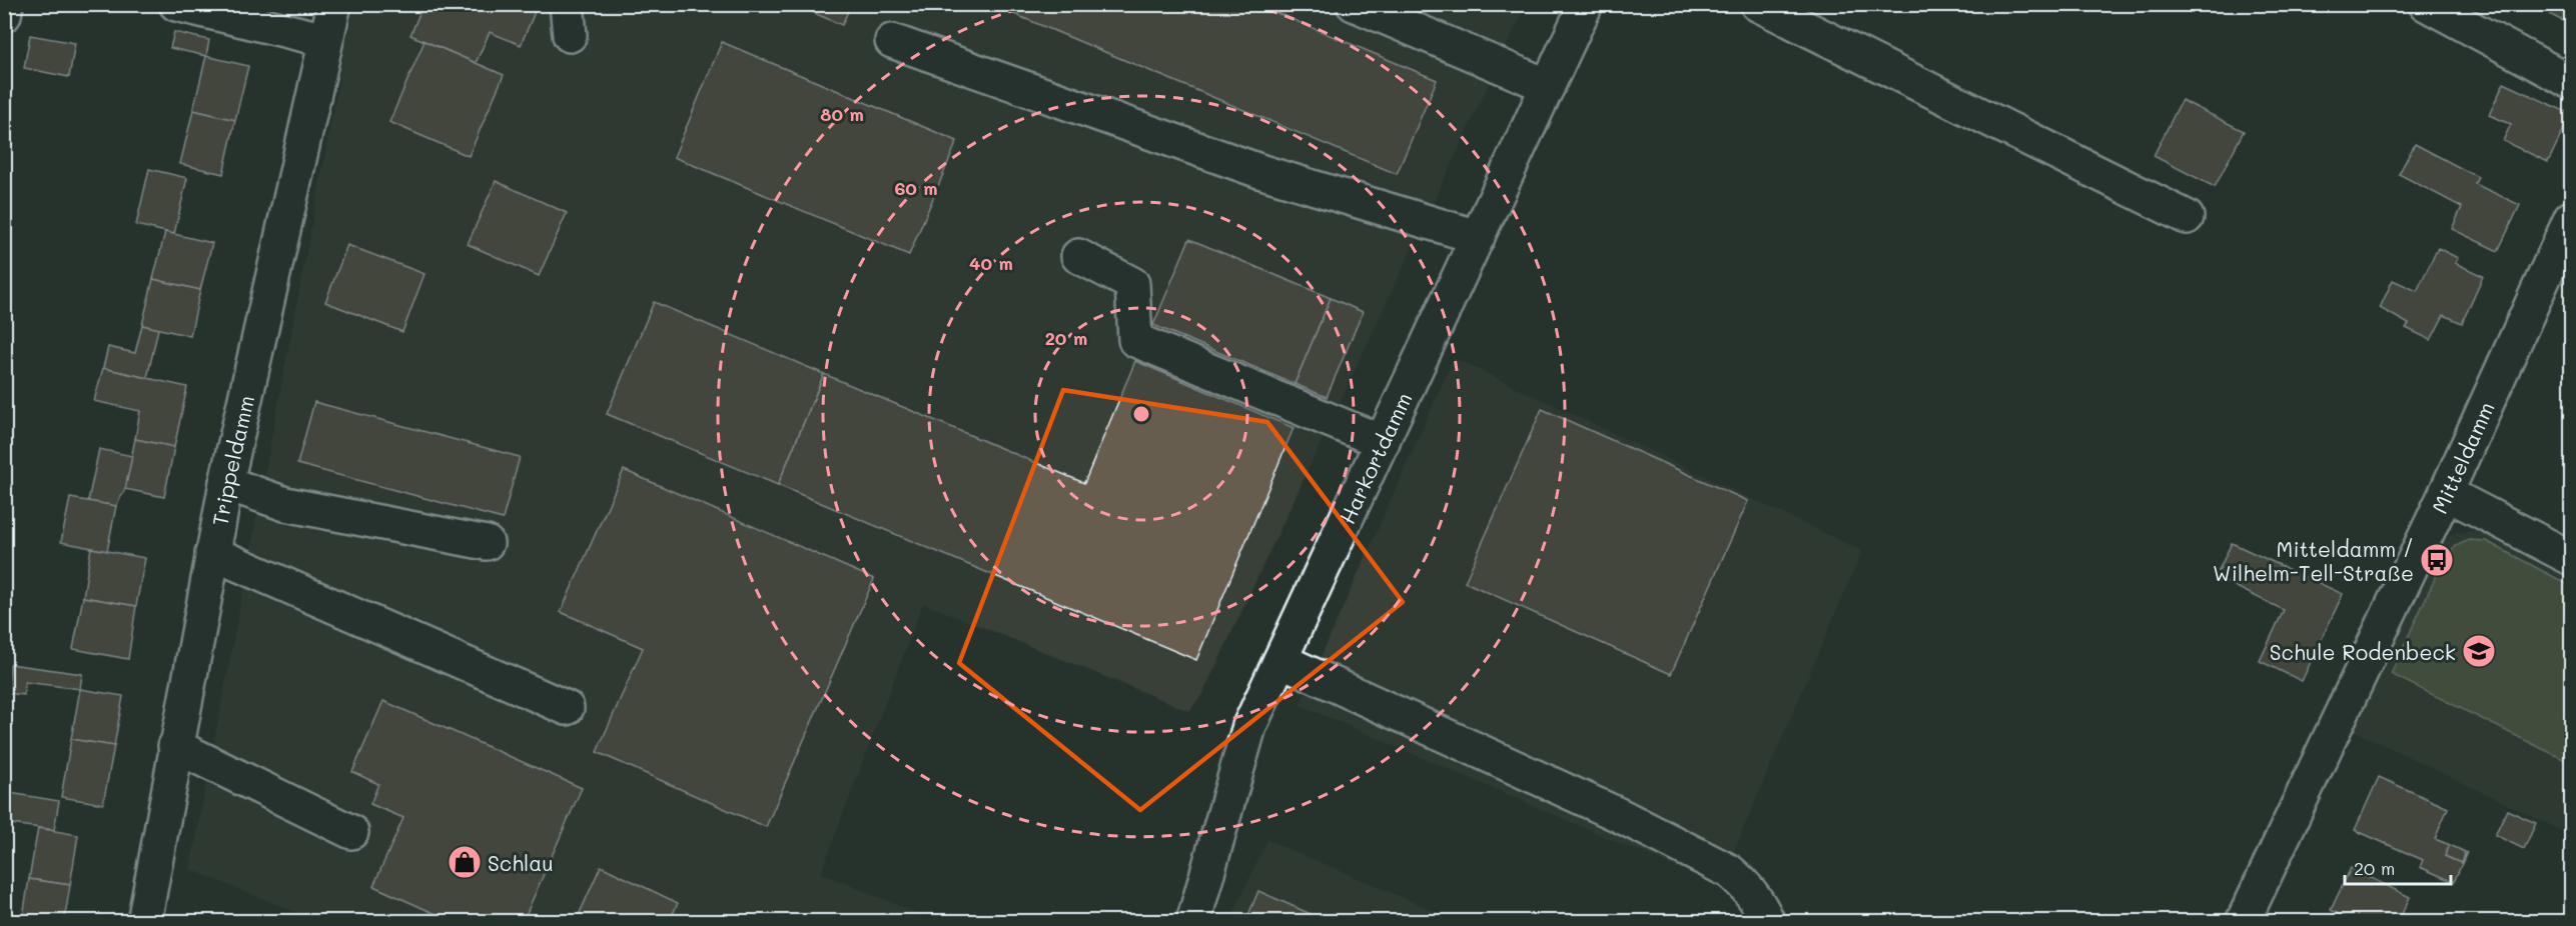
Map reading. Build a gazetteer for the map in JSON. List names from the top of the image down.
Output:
{
  "streets": {
    "street": ["Mitteldamm", "Harkortdamm", "Trippeldamm"]
  },
  "places": {
    "bus stop": ["Mitteldamm / Wilhelm-Tell-Straße"],
    "school or university": ["Schule Rodenbeck"],
    "shop": ["Schlau"]
  },
  "scale_bar": "20 m",
  "rings": [
    "80 m",
    "60 m",
    "40 m",
    "20 m"
  ]
}
